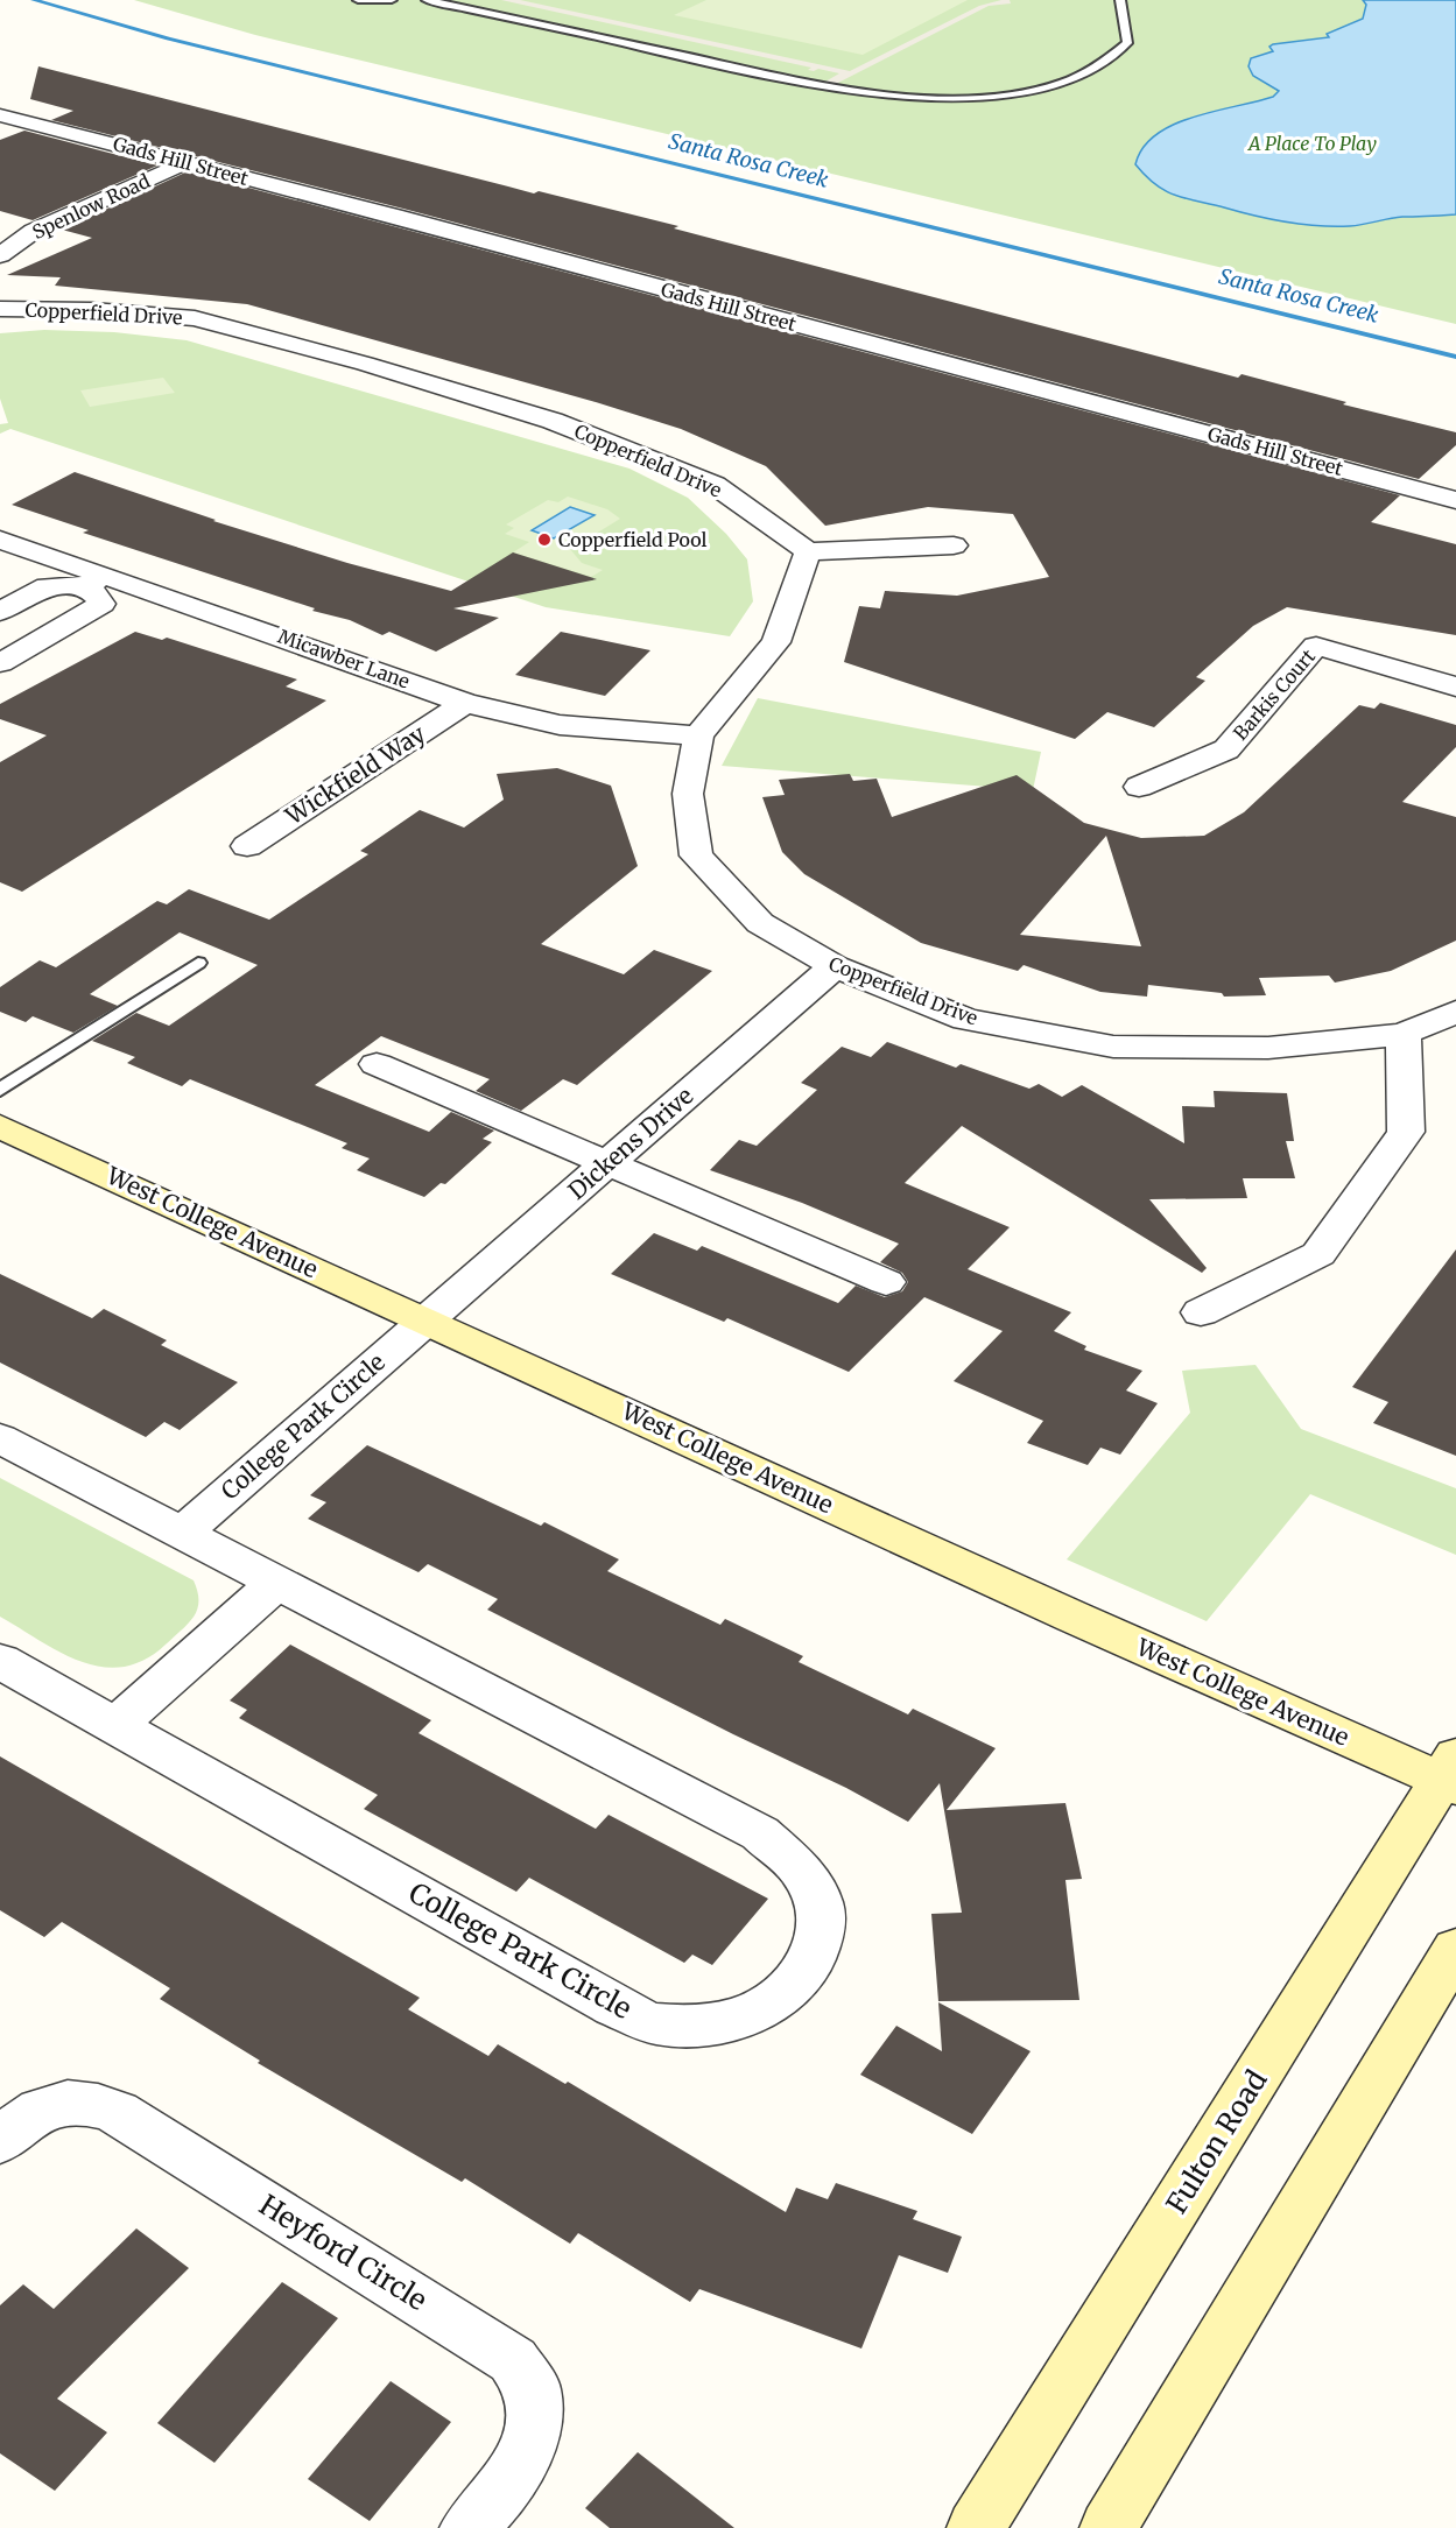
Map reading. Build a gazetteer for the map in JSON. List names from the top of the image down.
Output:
{
  "streets": {
    "main road": ["West College Avenue", "Fulton Road"],
    "street": [
      "Gads Hill Street",
      "Spenlow Road",
      "Copperfield Drive",
      "Micawber Lane",
      "Barkis Court",
      "Wickfield Way",
      "Dickens Drive",
      "College Park Circle",
      "Heyford Circle"
    ]
  },
  "crossings": [
    ["Gads Hill Street", "Spenlow Road"],
    ["Copperfield Drive", "Micawber Lane"],
    ["Copperfield Drive", "Dickens Drive"],
    ["Micawber Lane", "Wickfield Way"],
    ["Dickens Drive", "West College Avenue"],
    ["Dickens Drive", "College Park Circle"],
    ["West College Avenue", "College Park Circle"],
    ["West College Avenue", "Fulton Road"]
  ],
  "water": ["Santa Rosa Creek"],
  "parks": ["A Place To Play"],
  "places": ["Copperfield Pool"]
}
